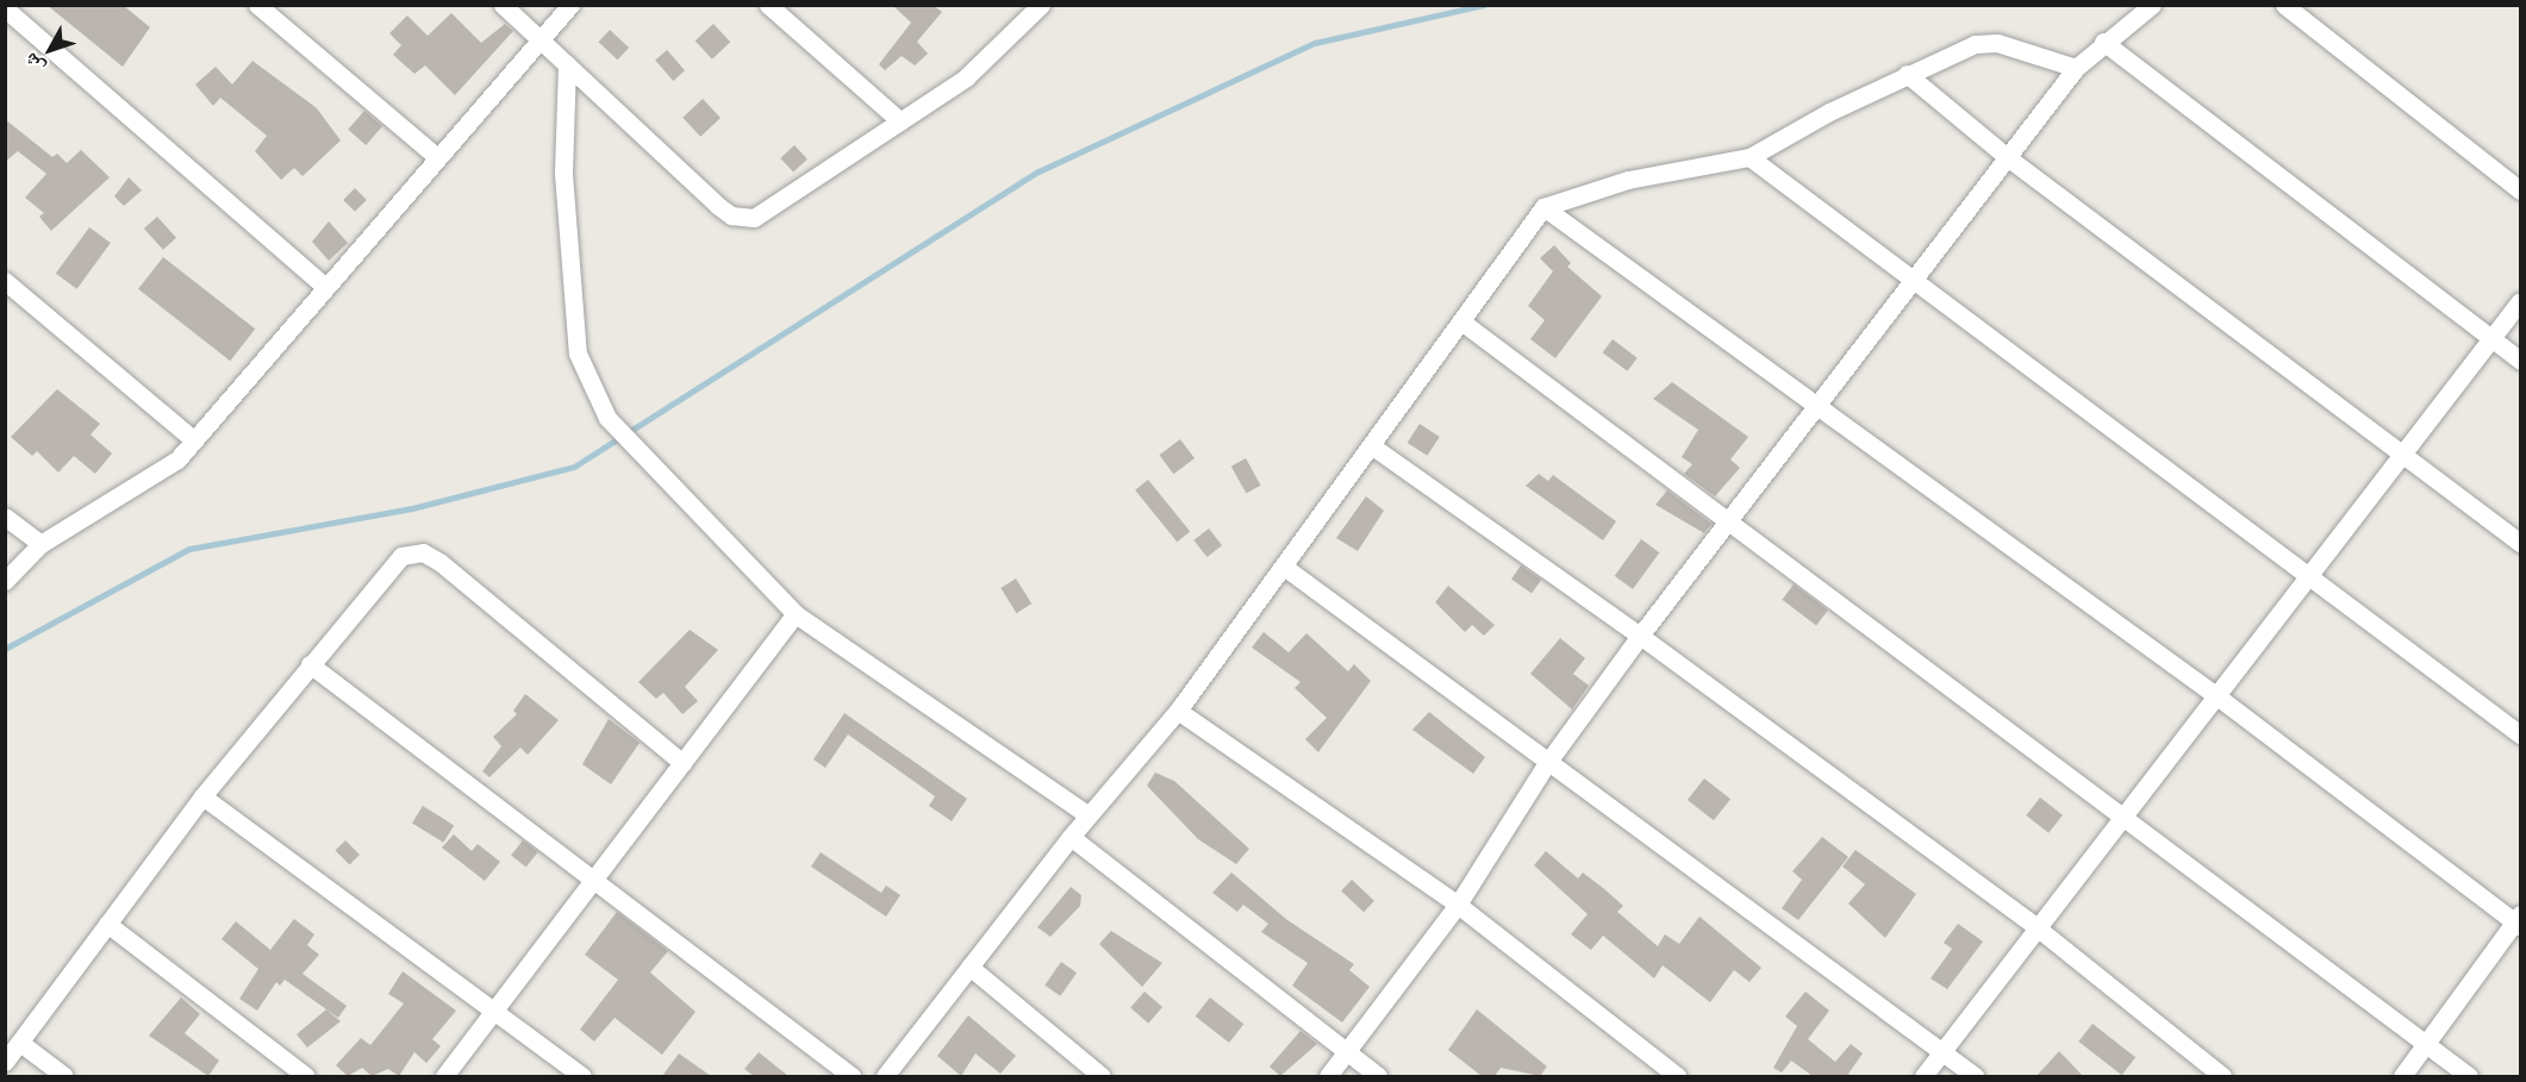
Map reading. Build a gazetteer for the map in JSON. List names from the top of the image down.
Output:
{
  "north": "bottom left"
}
